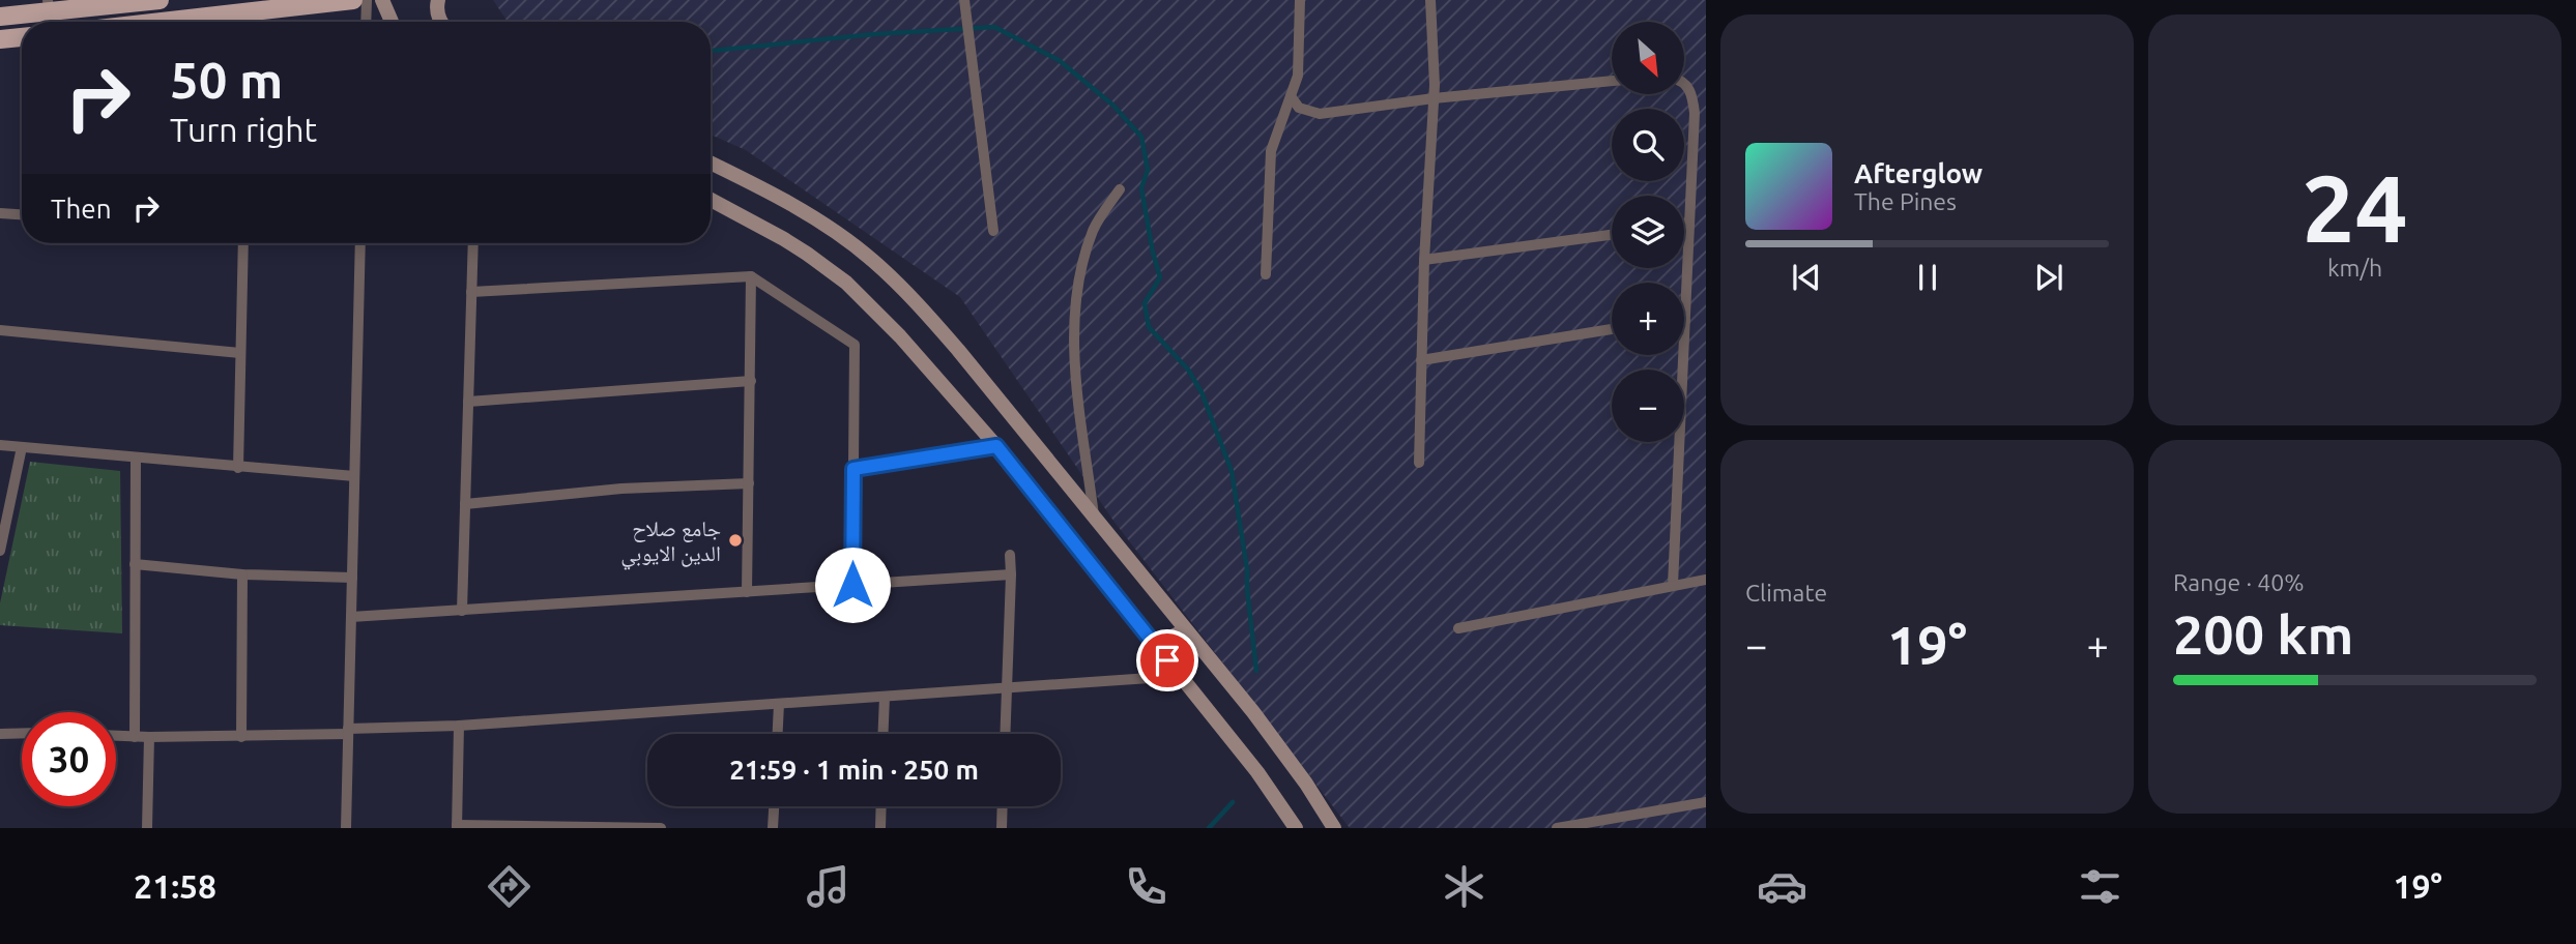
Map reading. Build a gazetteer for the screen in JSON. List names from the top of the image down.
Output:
{
  "places": ["جامع صلاح الدين الايوبي"],
  "north": "bottom right",
  "page": {
    "tile": [
      ["24", "km/h"],
      "Climate",
      ["Range · 40%", "200 km"]
    ],
    "map_buttons": ["+", "−"],
    "turn": ["50 m", "Turn right"],
    "song": ["Afterglow", "The Pines"],
    "then": "Then",
    "heat": ["−", "19°", "+"],
    "limit": "30",
    "trip": "21:59 · 1 min · 250 m",
    "tabs": ["21:58", "19°"]
  }
}
